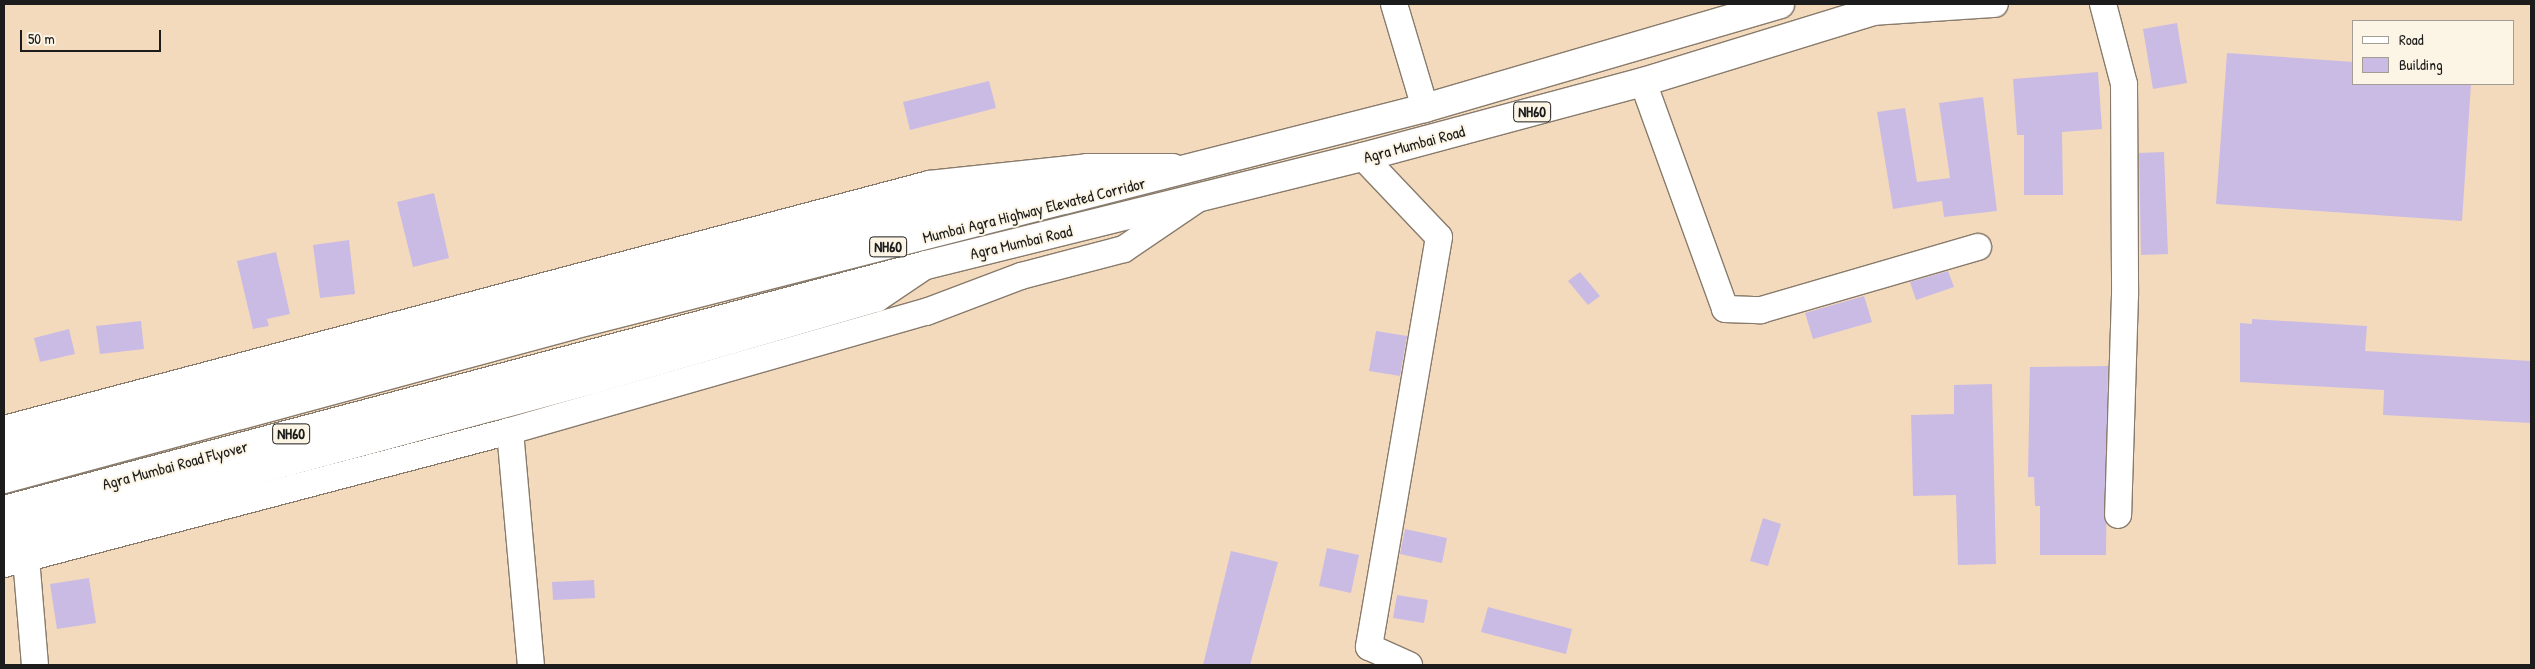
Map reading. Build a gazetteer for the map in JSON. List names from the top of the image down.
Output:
{
  "streets": {
    "main road": [
      "NH60",
      "Agra Mumbai Road",
      "Mumbai Agra Highway Elevated Corridor",
      "Agra Mumbai Road Flyover"
    ]
  },
  "crossings": [
    ["Agra Mumbai Road", "Mumbai Agra Highway Elevated Corridor"],
    ["Mumbai Agra Highway Elevated Corridor", "Agra Mumbai Road Flyover"]
  ],
  "legend": ["Road", "Building"],
  "scale_bar": "50 m"
}
